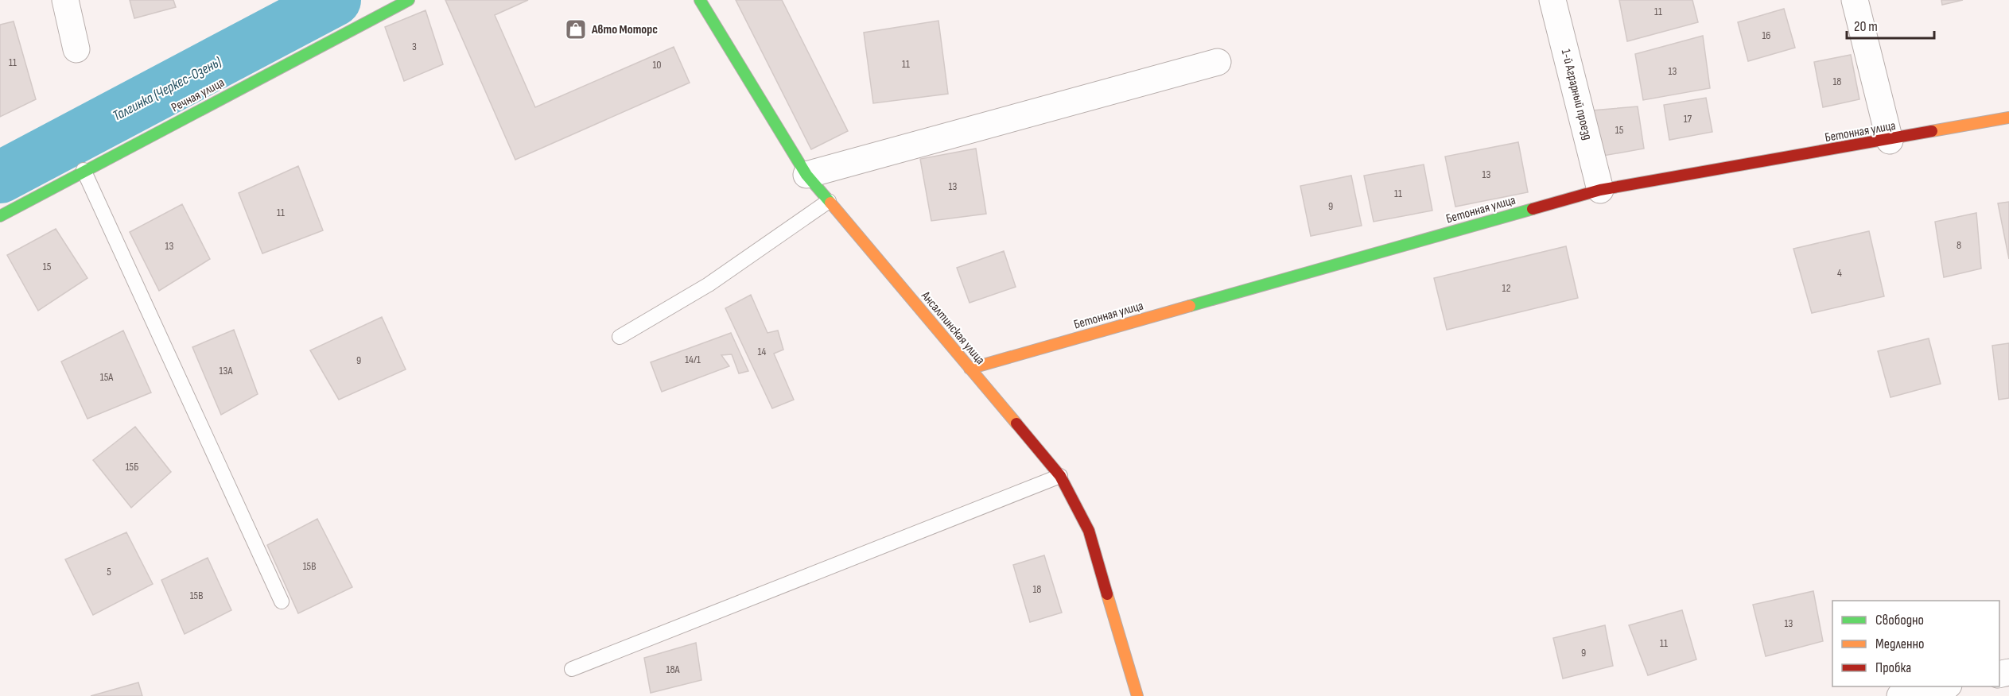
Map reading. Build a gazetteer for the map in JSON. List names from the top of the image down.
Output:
{
  "streets": {
    "street": [
      "1-й Аграрный проезд",
      "Речная улица",
      "Бетонная улица",
      "Ансалтинская улица"
    ]
  },
  "crossings": [
    ["1-й Аграрный проезд", "Бетонная улица"],
    ["Бетонная улица", "Ансалтинская улица"]
  ],
  "water": ["Талгинка (Черкес-Озень)"],
  "places": {
    "shop": ["Авто Моторс"]
  },
  "house_numbers": [
    "11",
    "16",
    "3",
    "11",
    "11",
    "10",
    "13",
    "18",
    "17",
    "15",
    "13",
    "13",
    "11",
    "9",
    "11",
    "8",
    "13",
    "15",
    "4",
    "12",
    "14",
    "14/1",
    "9",
    "13А",
    "15А",
    "15Б",
    "15В",
    "5",
    "18",
    "15В",
    "13",
    "11",
    "9",
    "18А"
  ],
  "legend": ["Свободно", "Медленно", "Пробка"],
  "scale_bar": "20 m"
}
